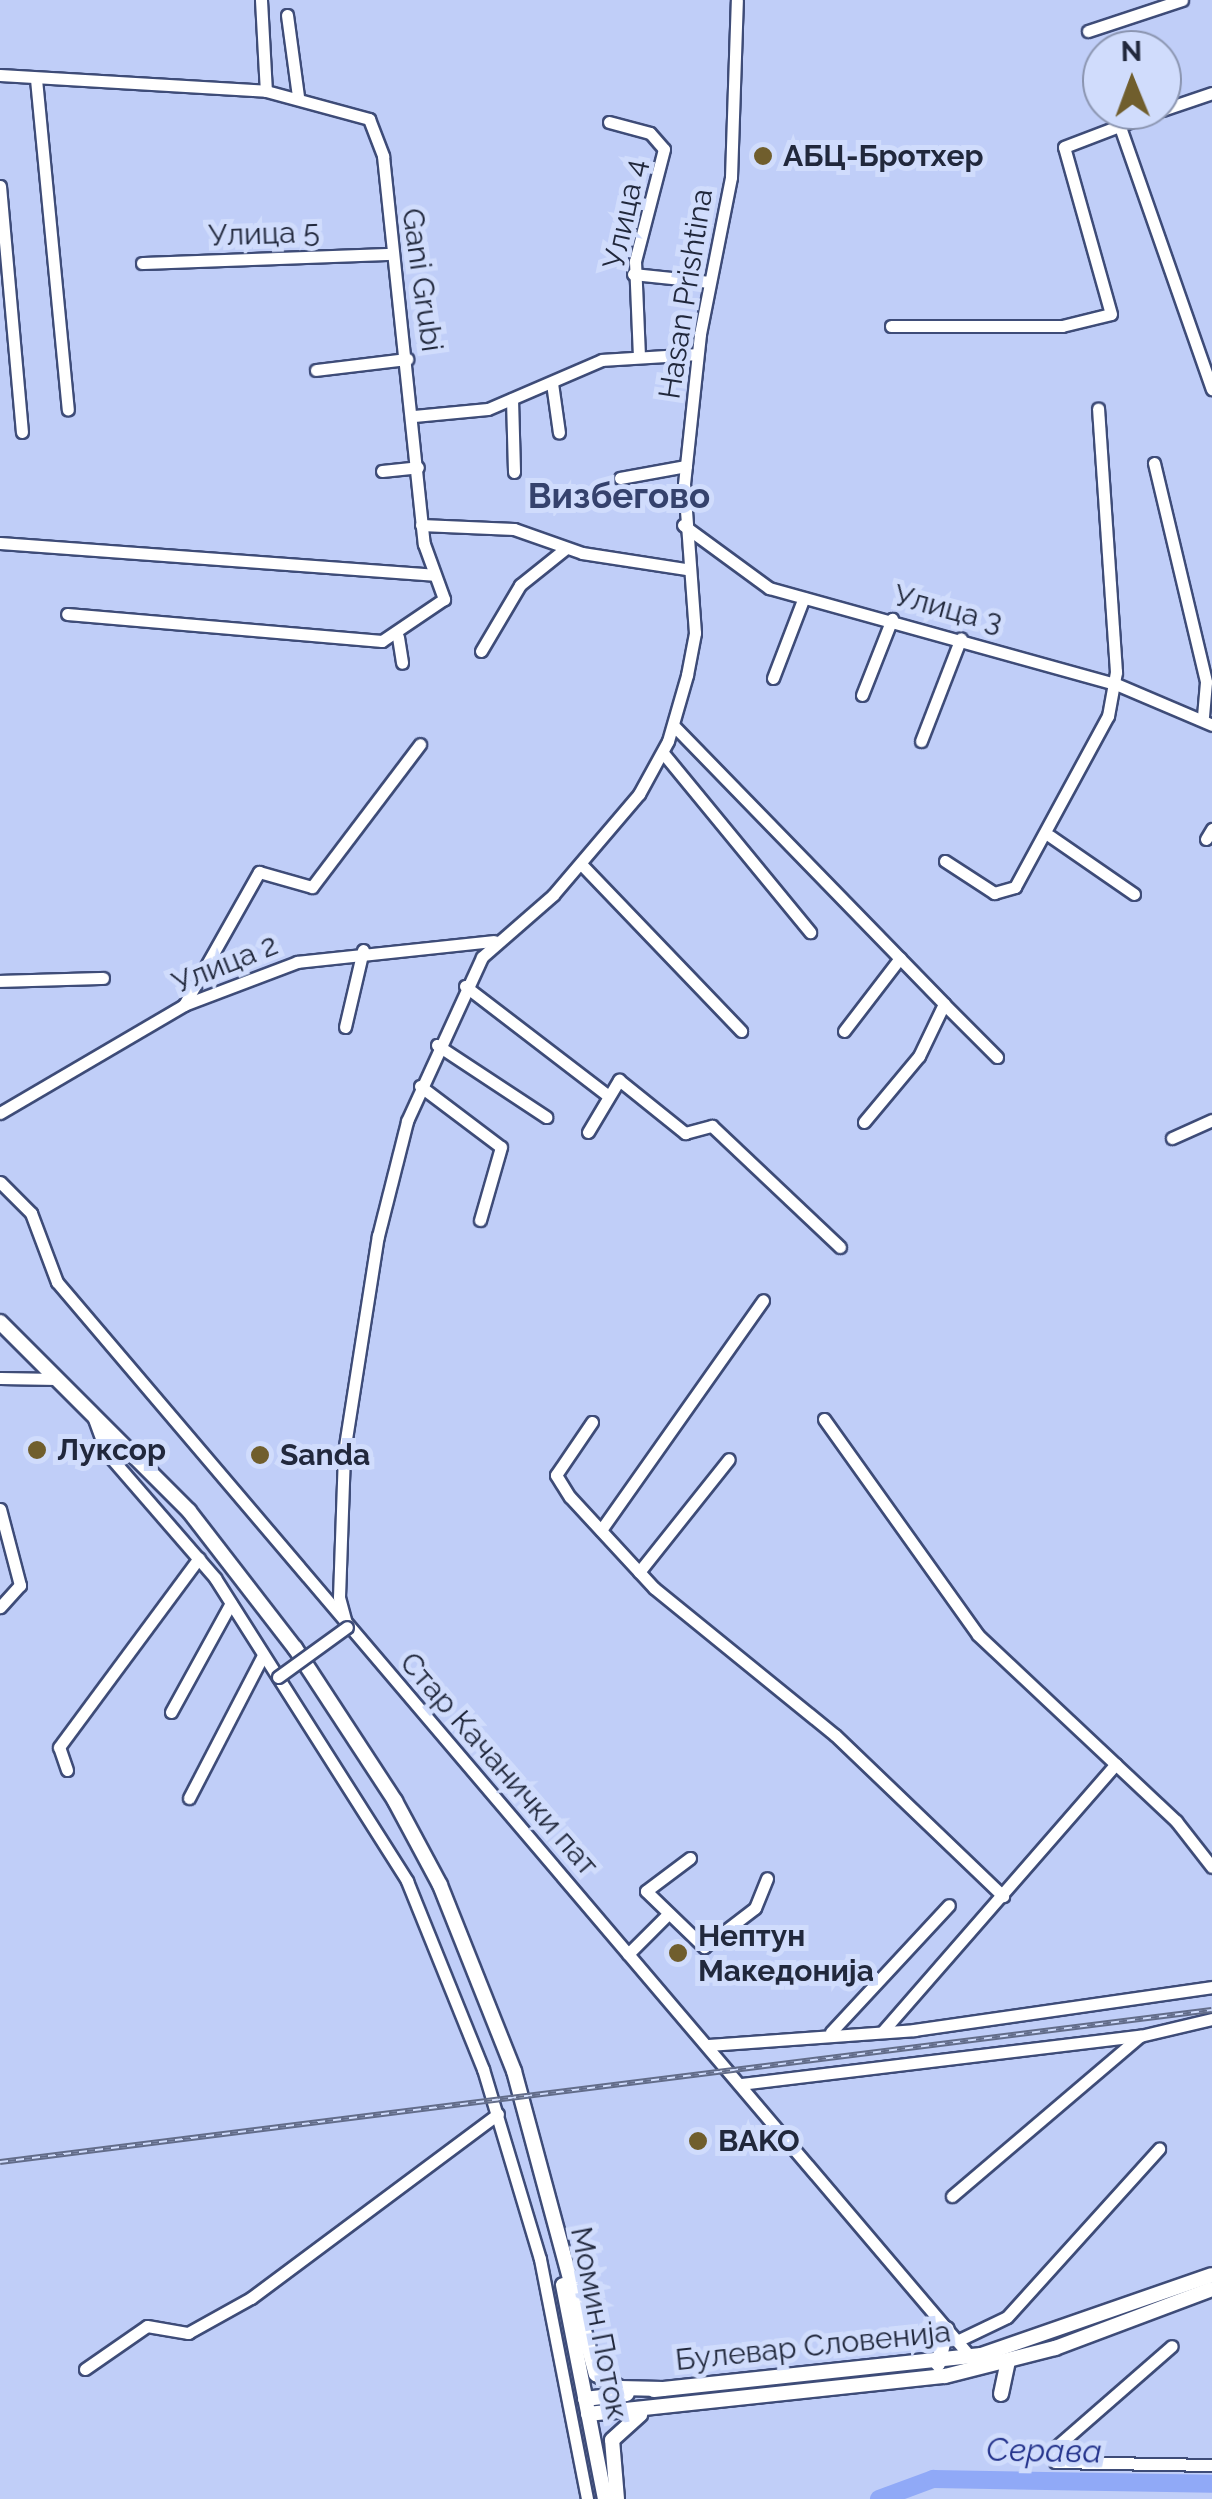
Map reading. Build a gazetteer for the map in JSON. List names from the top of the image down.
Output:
{
  "streets": {
    "street": [
      "Улица 4",
      "Улица 5",
      "Gani Grubi",
      "Hasan Prishtina",
      "Улица 3",
      "Улица 2",
      "Стар Качанички пат",
      "Момин Поток",
      "Булевар Словенија"
    ]
  },
  "crossings": [
    ["Улица 5", "Gani Grubi"],
    ["Hasan Prishtina", "Улица 3"],
    ["Hasan Prishtina", "Улица 2"],
    ["Hasan Prishtina", "Стар Качанички пат"],
    ["Стар Качанички пат", "Булевар Словенија"],
    ["Момин Поток", "Булевар Словенија"]
  ],
  "districts": ["Визбегово"],
  "water": ["Серава"],
  "places": [
    "АБЦ-Бротхер",
    "Луксор",
    "Sanda",
    "Нептун Македонија",
    "BAKO"
  ],
  "north": "top"
}
